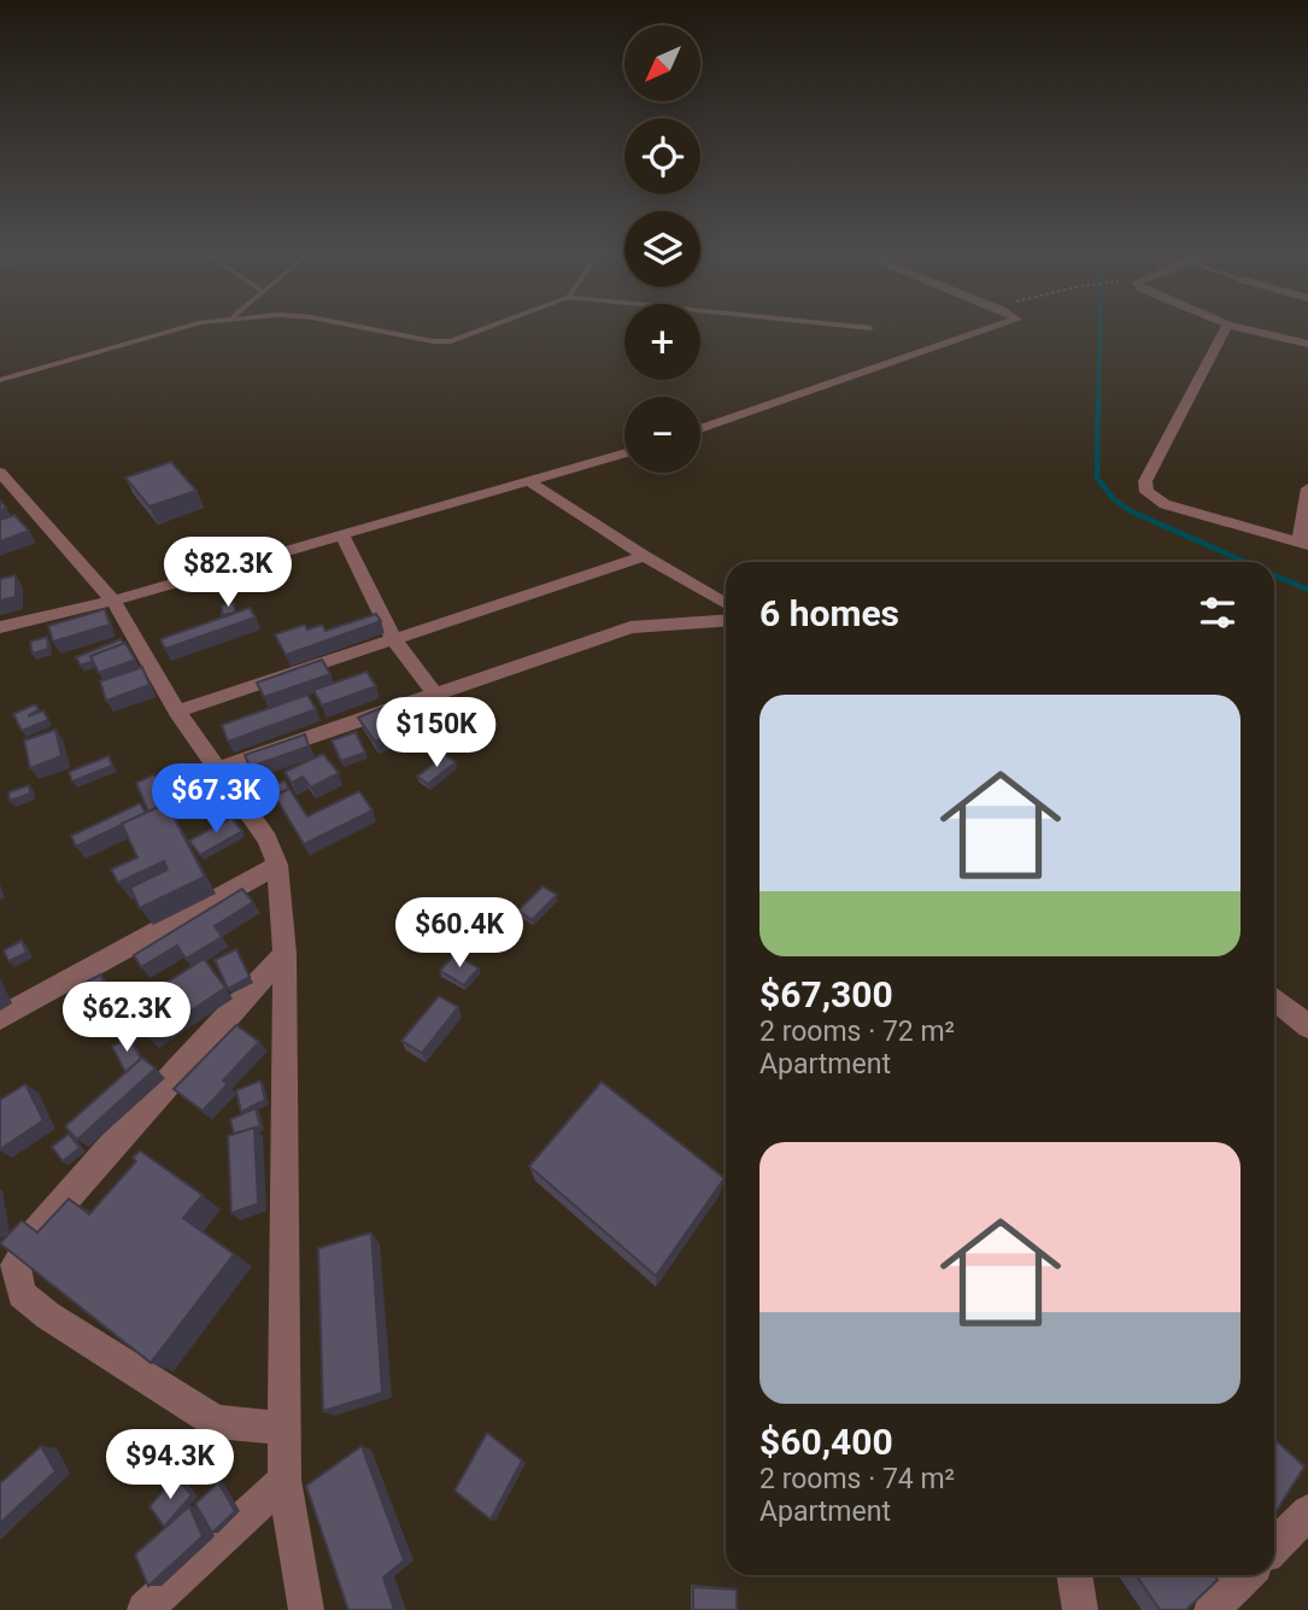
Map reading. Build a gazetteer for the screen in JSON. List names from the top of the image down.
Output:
{
  "north": "bottom left",
  "page": {
    "map_buttons": ["+", "−"],
    "price": [
      "$82.3K",
      "$150K",
      "$67.3K",
      "$60.4K",
      "$62.3K",
      "$94.3K"
    ],
    "heading": "6 homes",
    "list": [
      {
        "name": "$67,300",
        "note": "2 rooms · 72 m² · Apartment"
      },
      {
        "name": "$60,400",
        "note": "2 rooms · 74 m² · Apartment"
      }
    ]
  }
}
